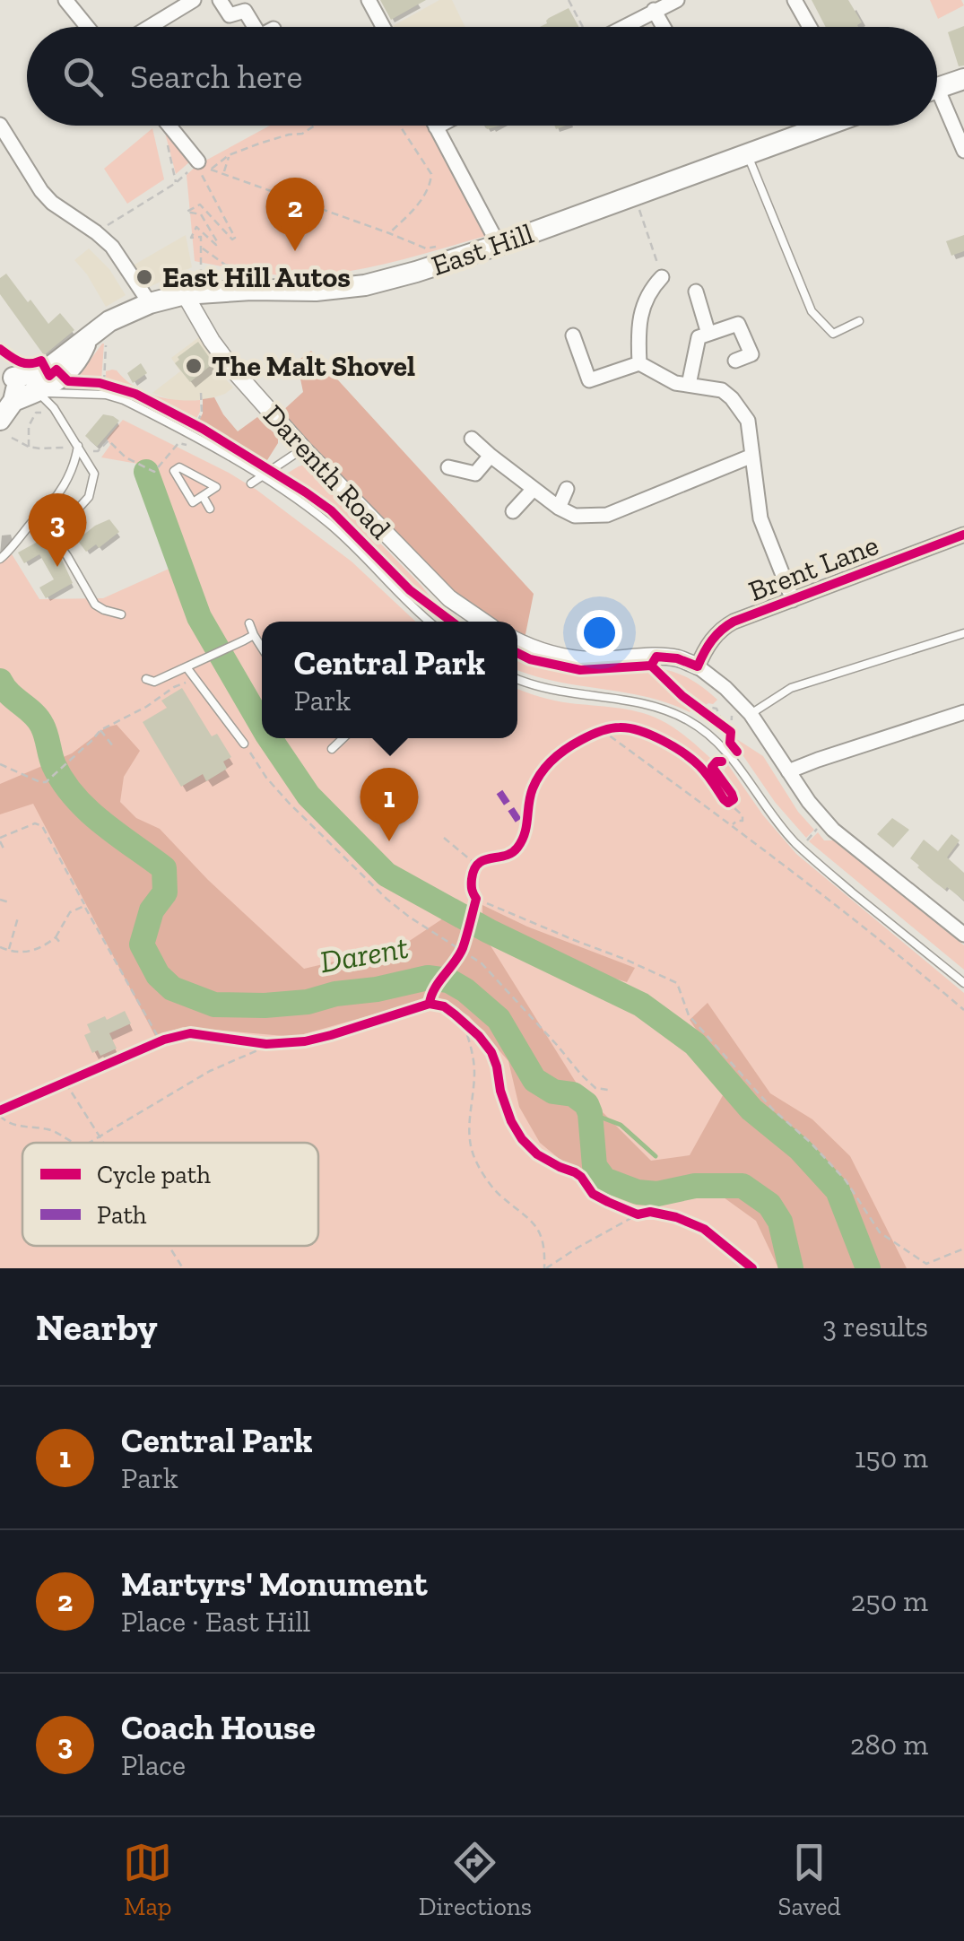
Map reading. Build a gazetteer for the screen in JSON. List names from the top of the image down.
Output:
{
  "streets": {
    "main road": ["East Hill"],
    "street": ["Darenth Road", "Brent Lane"]
  },
  "crossings": [
    ["East Hill", "Darenth Road"]
  ],
  "water": ["Darent"],
  "places": ["East Hill Autos", "The Malt Shovel"],
  "legend": ["Cycle path", "Path"],
  "page": {
    "search": "Search here",
    "pins": ["2", "3", "1"],
    "popup": ["Central Park", "Park"],
    "heading": ["Nearby", "3 results"],
    "list": [
      {
        "mark": "1",
        "name": "Central Park",
        "note": "Park",
        "value": "150 m"
      },
      {
        "mark": "2",
        "name": "Martyrs' Monument",
        "note": "Place · East Hill",
        "value": "250 m"
      },
      {
        "mark": "3",
        "name": "Coach House",
        "note": "Place",
        "value": "280 m"
      }
    ],
    "nav": ["Map", "Directions", "Saved"]
  }
}
